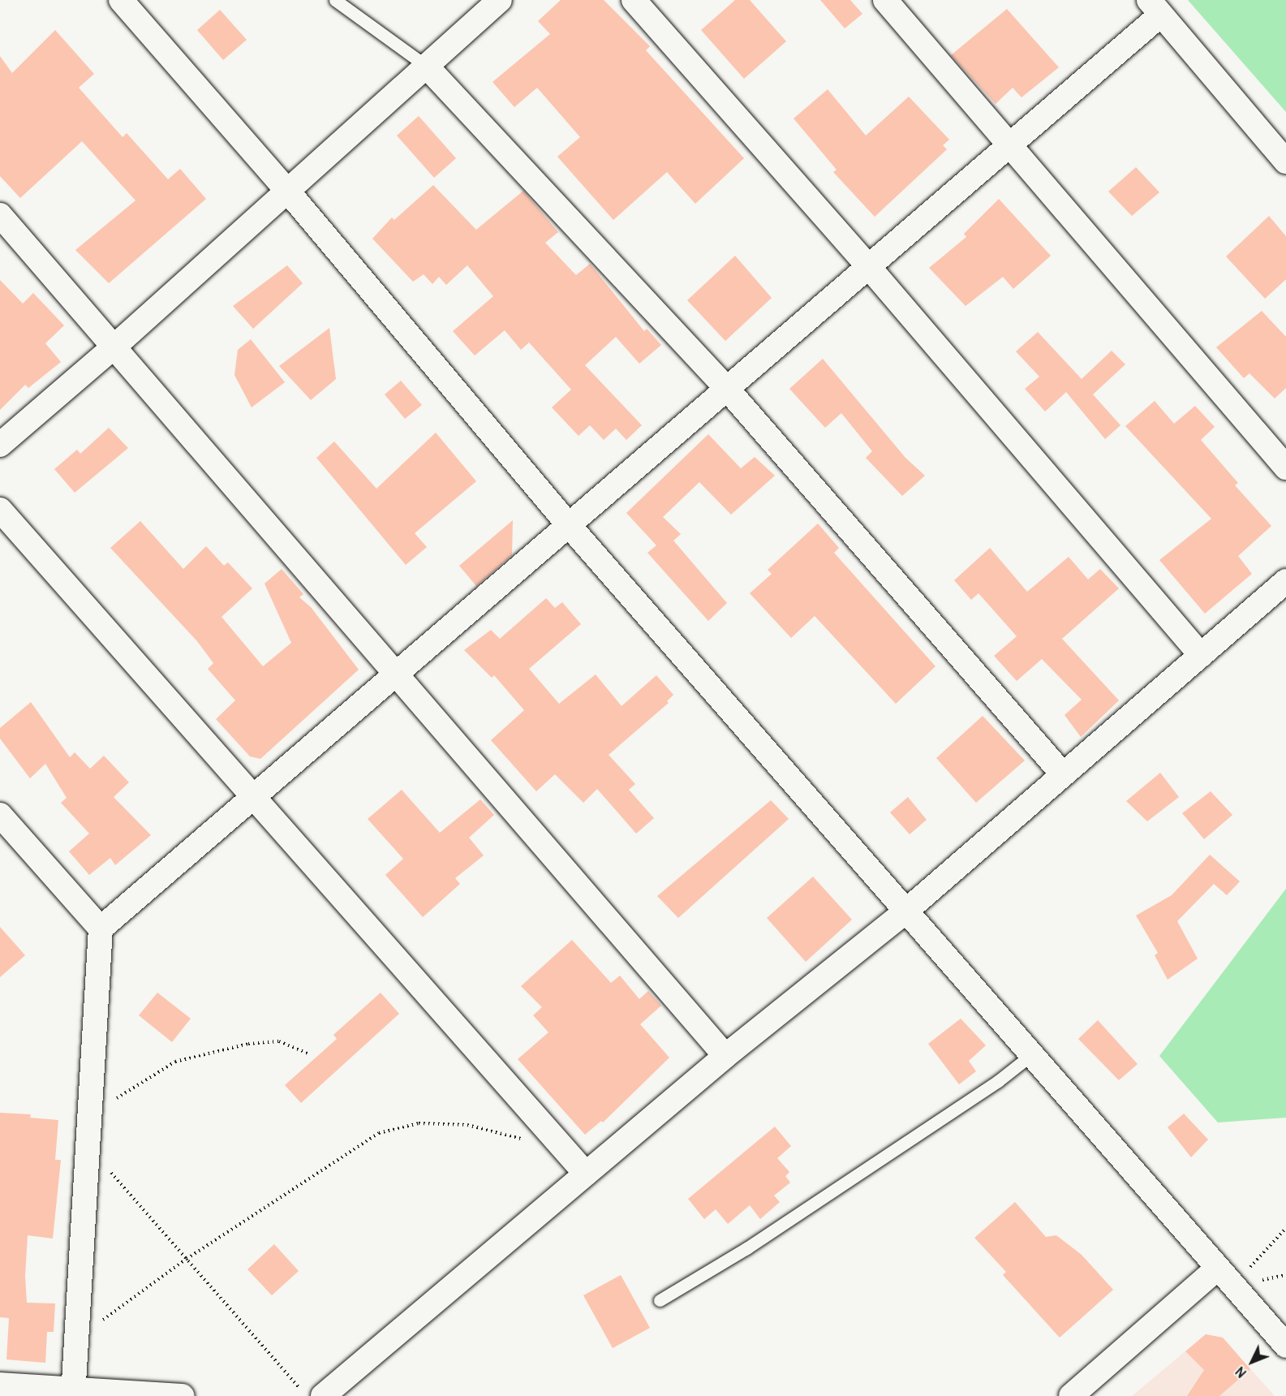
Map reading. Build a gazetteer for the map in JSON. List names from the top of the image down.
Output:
{
  "north": "bottom left"
}
